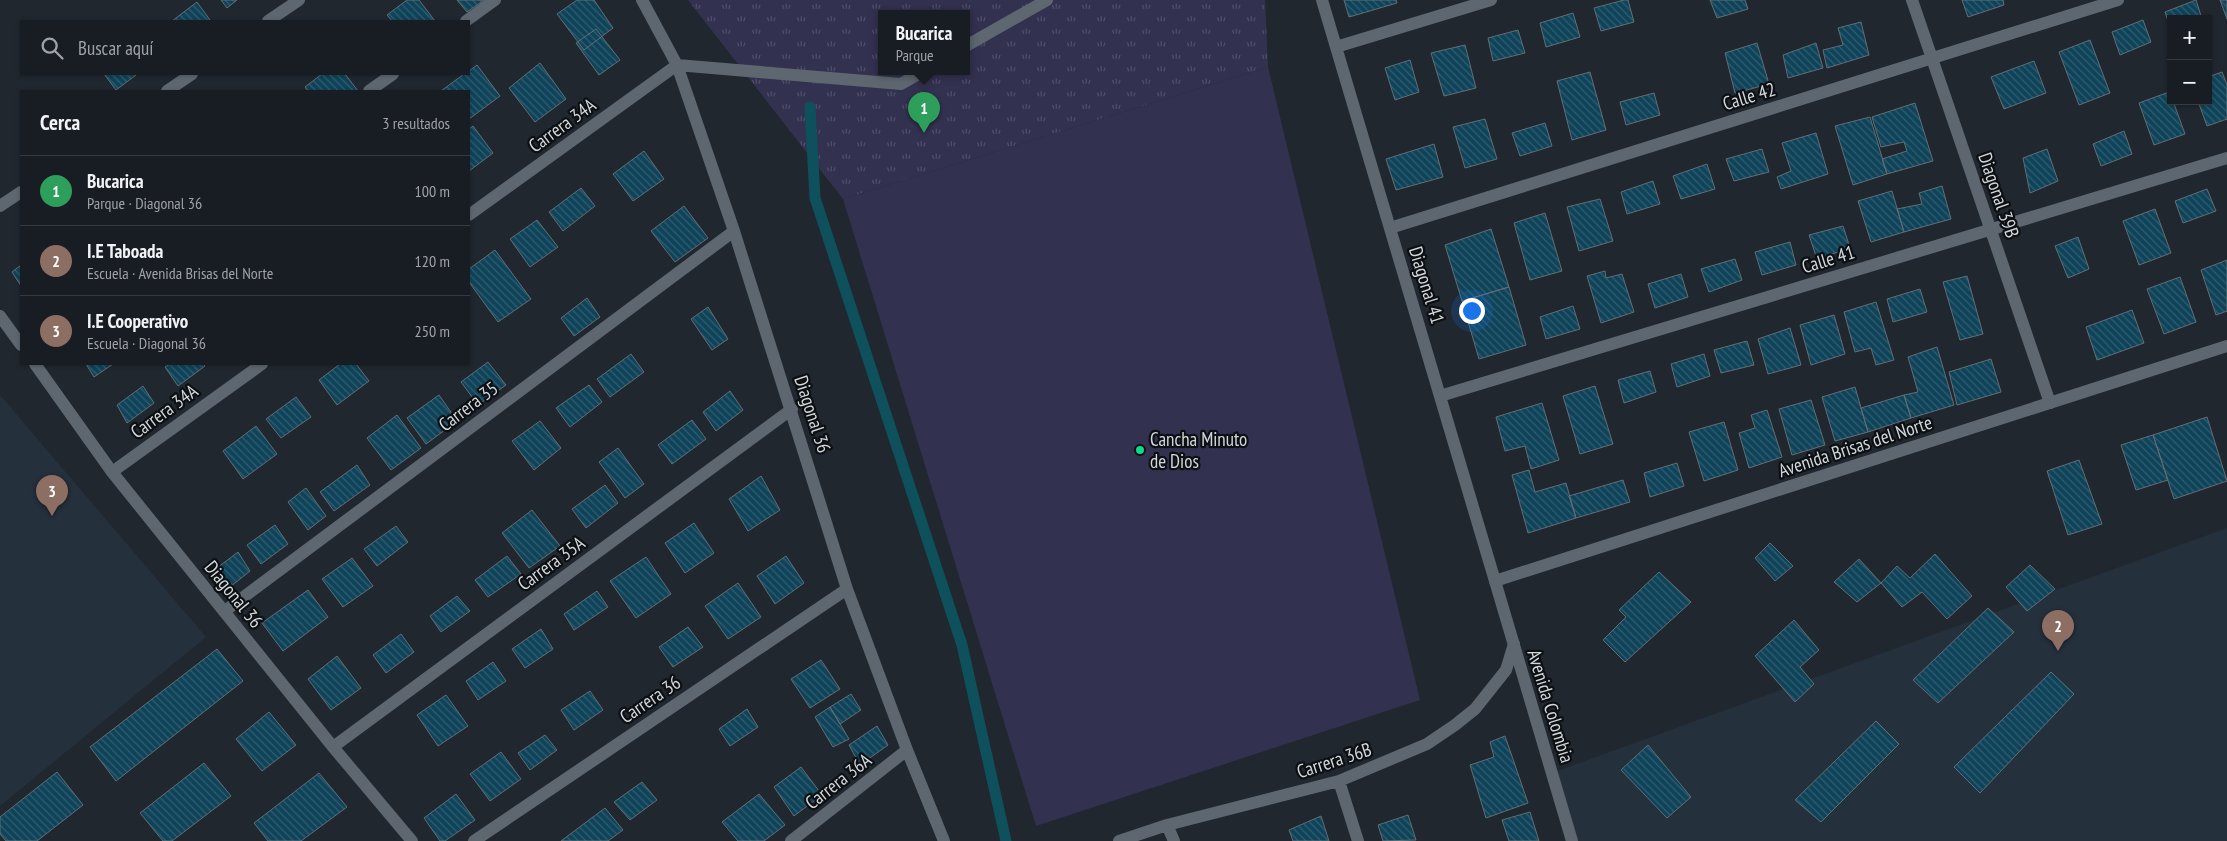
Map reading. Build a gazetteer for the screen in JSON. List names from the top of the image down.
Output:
{
  "streets": {
    "street": [
      "Calle 42",
      "Carrera 34A",
      "Diagonal 39B",
      "Calle 41",
      "Diagonal 41",
      "Carrera 35",
      "Diagonal 36",
      "Avenida Brisas del Norte",
      "Carrera 35A",
      "Carrera 36",
      "Avenida Colombia",
      "Carrera 36B",
      "Carrera 36A"
    ]
  },
  "crossings": [
    ["Calle 42", "Diagonal 39B"],
    ["Calle 42", "Diagonal 41"],
    ["Carrera 34A", "Diagonal 36"],
    ["Diagonal 39B", "Calle 41"],
    ["Diagonal 39B", "Avenida Brisas del Norte"],
    ["Calle 41", "Diagonal 41"],
    ["Diagonal 41", "Avenida Brisas del Norte"],
    ["Diagonal 41", "Avenida Colombia"],
    ["Carrera 35", "Diagonal 36"],
    ["Diagonal 36", "Carrera 35A"],
    ["Diagonal 36", "Carrera 36"],
    ["Diagonal 36", "Carrera 36A"],
    ["Avenida Brisas del Norte", "Avenida Colombia"],
    ["Avenida Colombia", "Carrera 36B"]
  ],
  "places": ["Cancha Minuto de Dios"],
  "page": {
    "popup": ["Bucarica", "Parque"],
    "map_buttons": ["+", "−"],
    "search": "Buscar aquí",
    "heading": ["Cerca", "3 resultados"],
    "pins": ["1", "3", "2"],
    "list": [
      {
        "mark": "1",
        "name": "Bucarica",
        "note": "Parque · Diagonal 36",
        "value": "100 m"
      },
      {
        "mark": "2",
        "name": "I.E Taboada",
        "note": "Escuela · Avenida Brisas del Norte",
        "value": "120 m"
      },
      {
        "mark": "3",
        "name": "I.E Cooperativo",
        "note": "Escuela · Diagonal 36",
        "value": "250 m"
      }
    ]
  }
}
